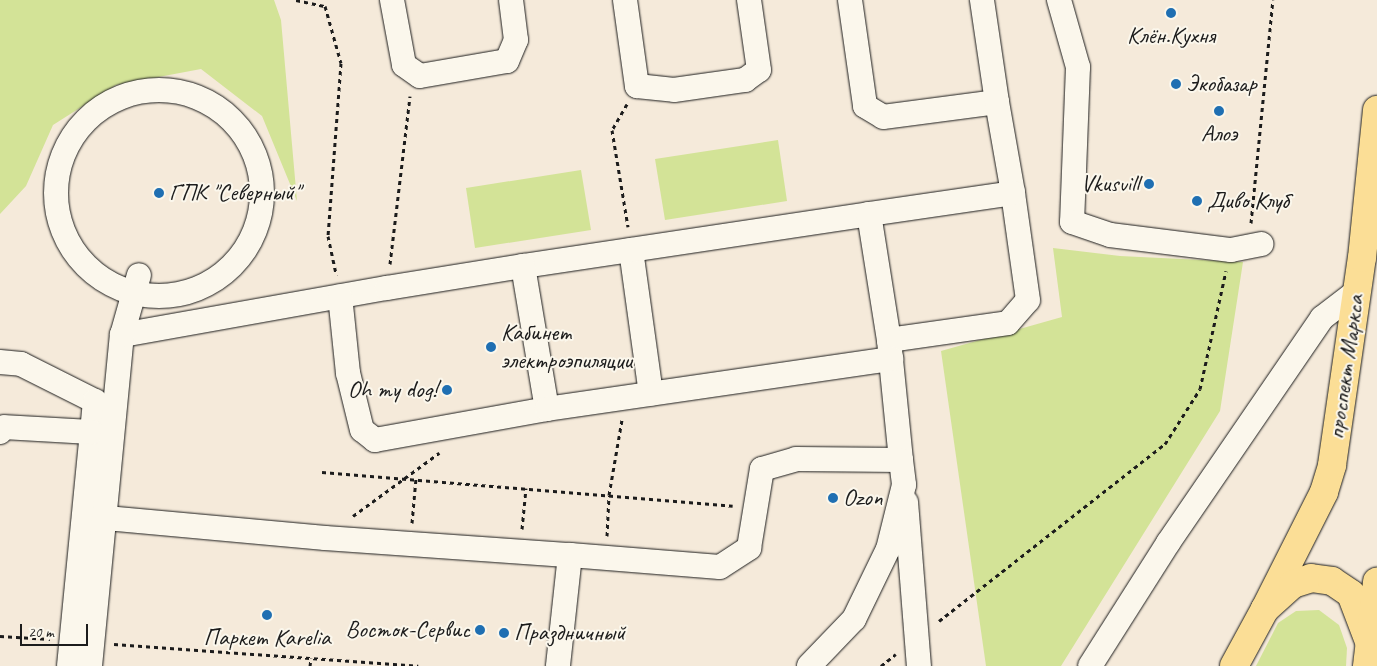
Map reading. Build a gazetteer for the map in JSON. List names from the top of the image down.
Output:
{
  "streets": {
    "main road": ["проспект Маркса"]
  },
  "places": [
    "Клён.Кухня",
    "Экобазар",
    "Алоэ",
    "Vkusvill",
    "ГПК \"Северный\"",
    "Диво Клуб",
    "Кабинет электроэпиляции",
    "Oh my dog!",
    "Ozon",
    "Паркет Karelia",
    "Восток-Сервис",
    "Праздничный"
  ],
  "scale_bar": "20 m"
}
